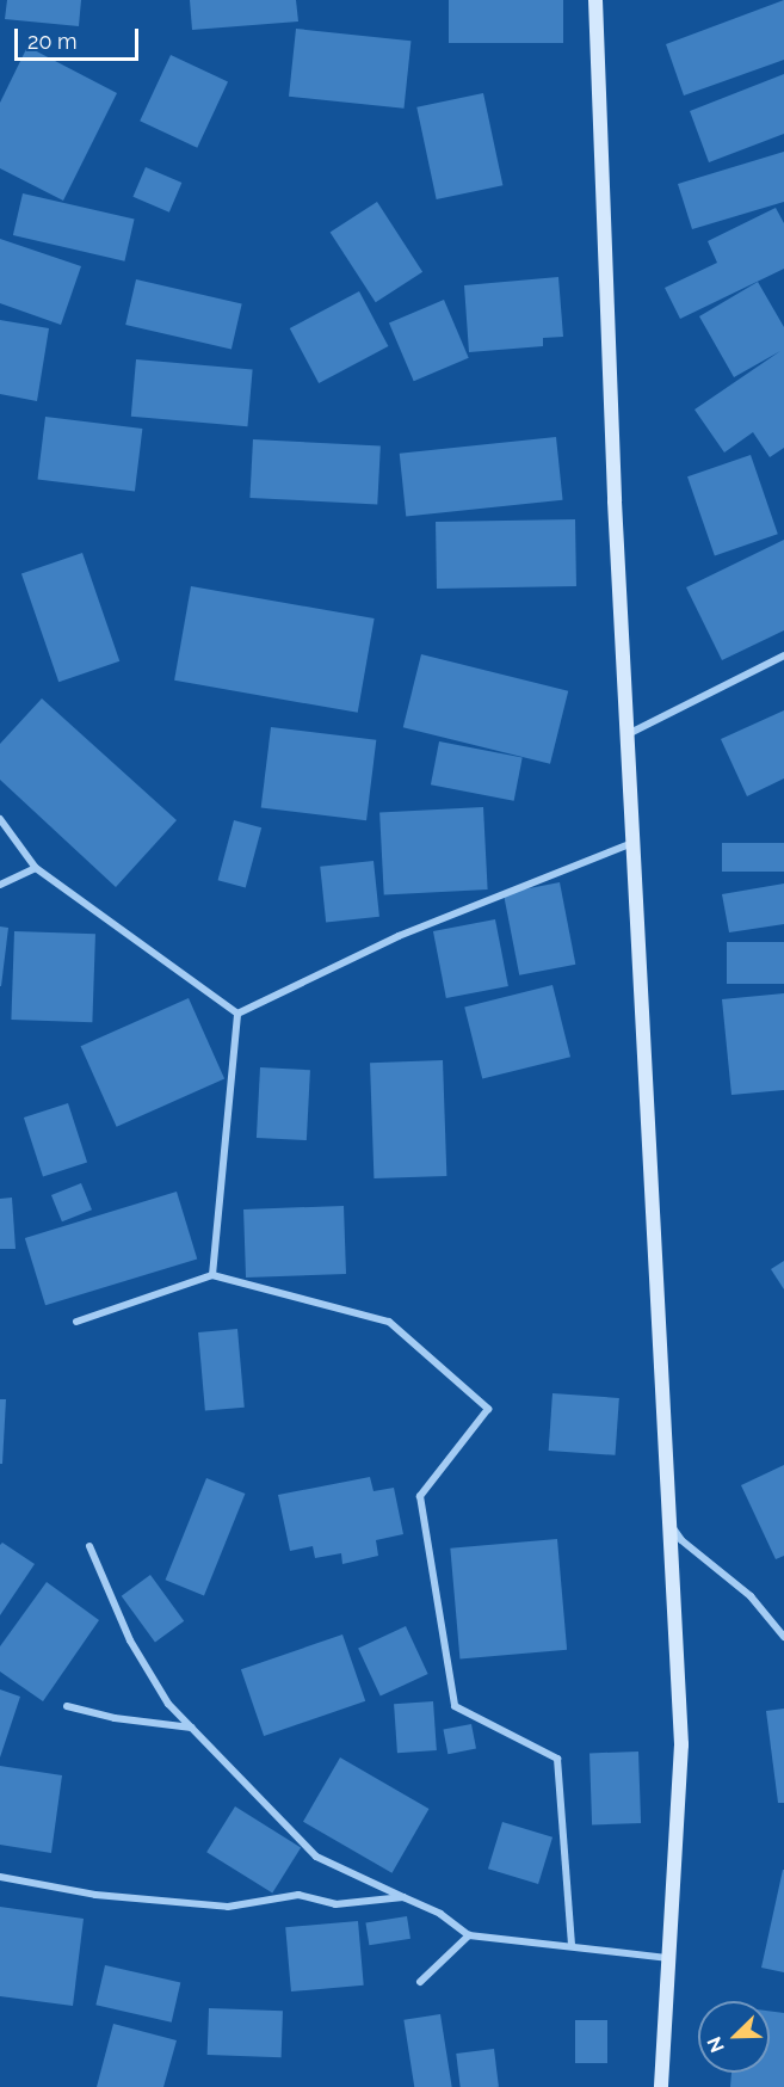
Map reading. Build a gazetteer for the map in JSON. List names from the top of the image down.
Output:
{
  "scale_bar": "20 m",
  "north": "bottom left"
}
